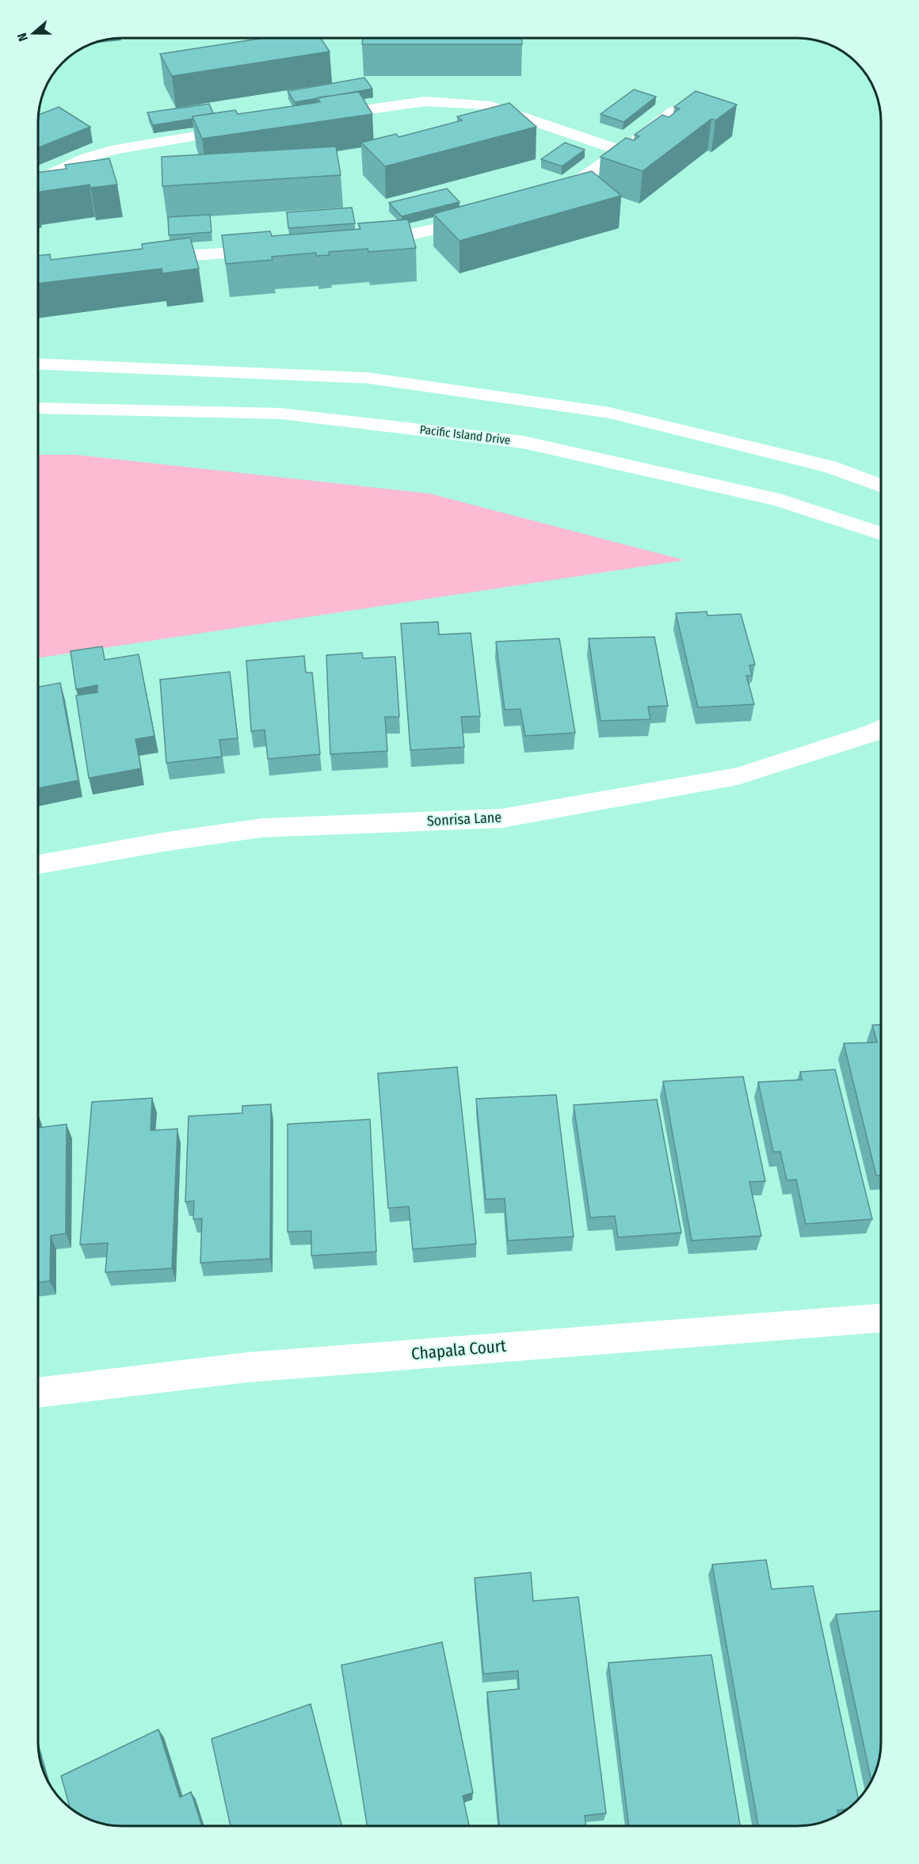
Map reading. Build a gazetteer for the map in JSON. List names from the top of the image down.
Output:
{
  "streets": {
    "main road": ["Pacific Island Drive", "Sonrisa Lane", "Chapala Court"]
  },
  "north": "left"
}
